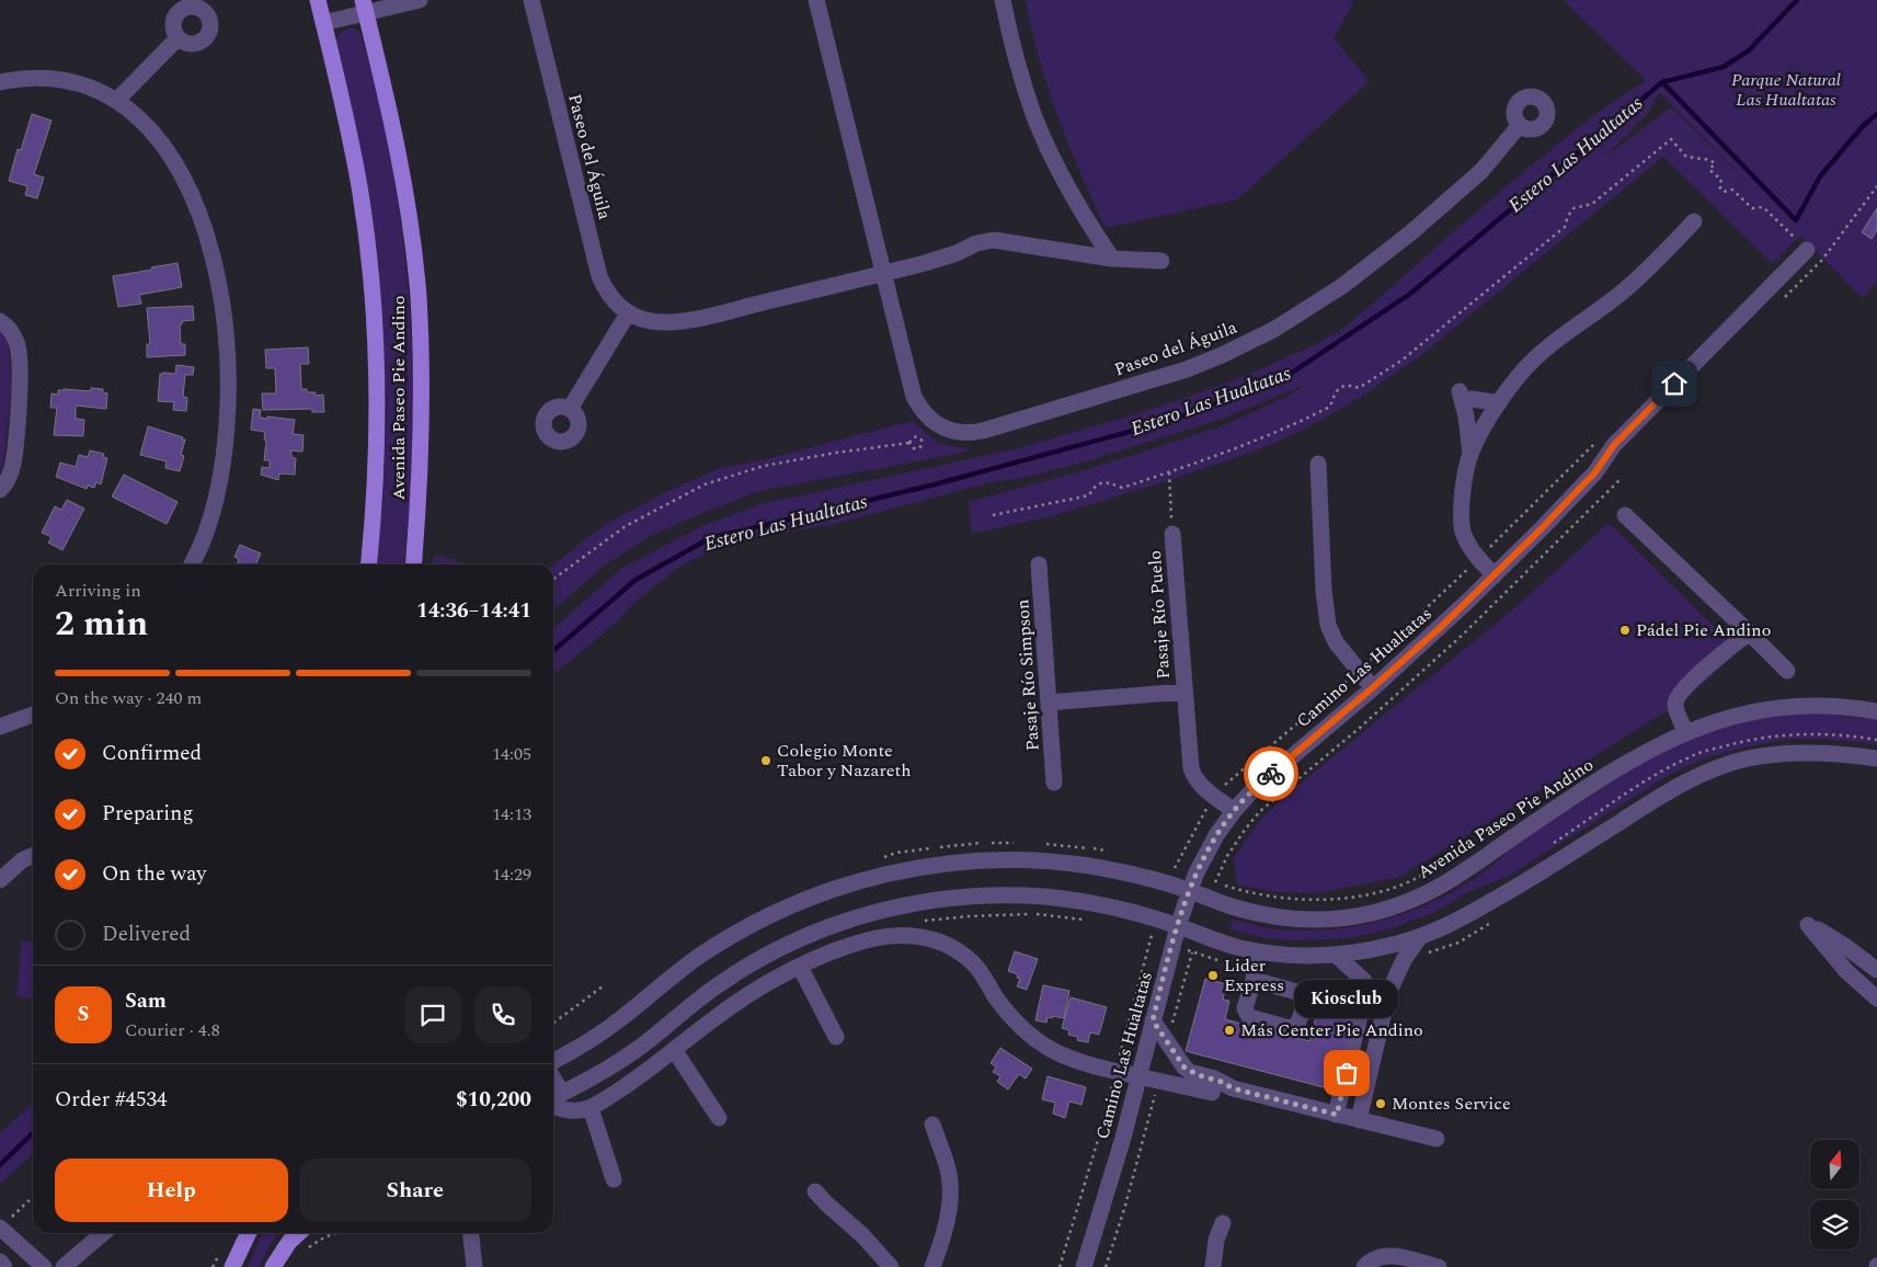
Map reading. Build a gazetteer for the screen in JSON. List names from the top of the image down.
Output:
{
  "streets": {
    "main road": ["Avenida Paseo Pie Andino"],
    "street": [
      "Paseo del Águila",
      "Pasaje Río Puelo",
      "Camino Las Hualtatas",
      "Pasaje Río Simpson"
    ]
  },
  "crossings": [
    ["Avenida Paseo Pie Andino", "Camino Las Hualtatas"],
    ["Pasaje Río Puelo", "Camino Las Hualtatas"],
    ["Pasaje Río Puelo", "Pasaje Río Simpson"]
  ],
  "water": ["Estero Las Hualtatas"],
  "parks": ["Parque Natural Las Hualtatas"],
  "places": [
    "Pádel Pie Andino",
    "Colegio Monte Tabor y Nazareth",
    "Lider Express",
    "Más Center Pie Andino",
    "Kiosclub",
    "Montes Service"
  ],
  "north": "top",
  "page": {
    "heading": ["2 min", "Arriving in", "14:36–14:41"],
    "panel": [
      "Sam",
      "Courier · 4.8",
      "Order #4534",
      "$10,200"
    ],
    "bar": "On the way · 240 m",
    "list": [
      ["Confirmed", "14:05"],
      ["Preparing", "14:13"],
      ["On the way", "14:29"],
      "Delivered"
    ],
    "bubble": "Kiosclub",
    "round": "S",
    "buttons": ["Help", "Share"]
  }
}
